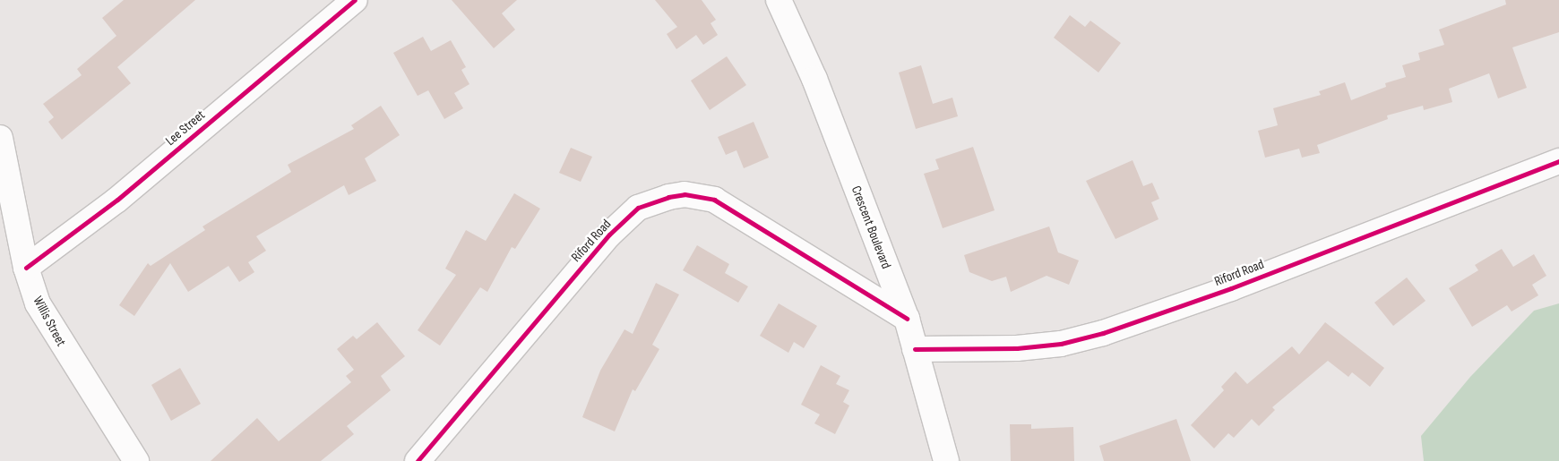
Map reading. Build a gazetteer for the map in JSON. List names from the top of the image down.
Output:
{
  "streets": {
    "street": [
      "Lee Street",
      "Crescent Boulevard",
      "Riford Road",
      "Willis Street"
    ]
  },
  "crossings": [
    ["Lee Street", "Willis Street"],
    ["Crescent Boulevard", "Riford Road"]
  ]
}
